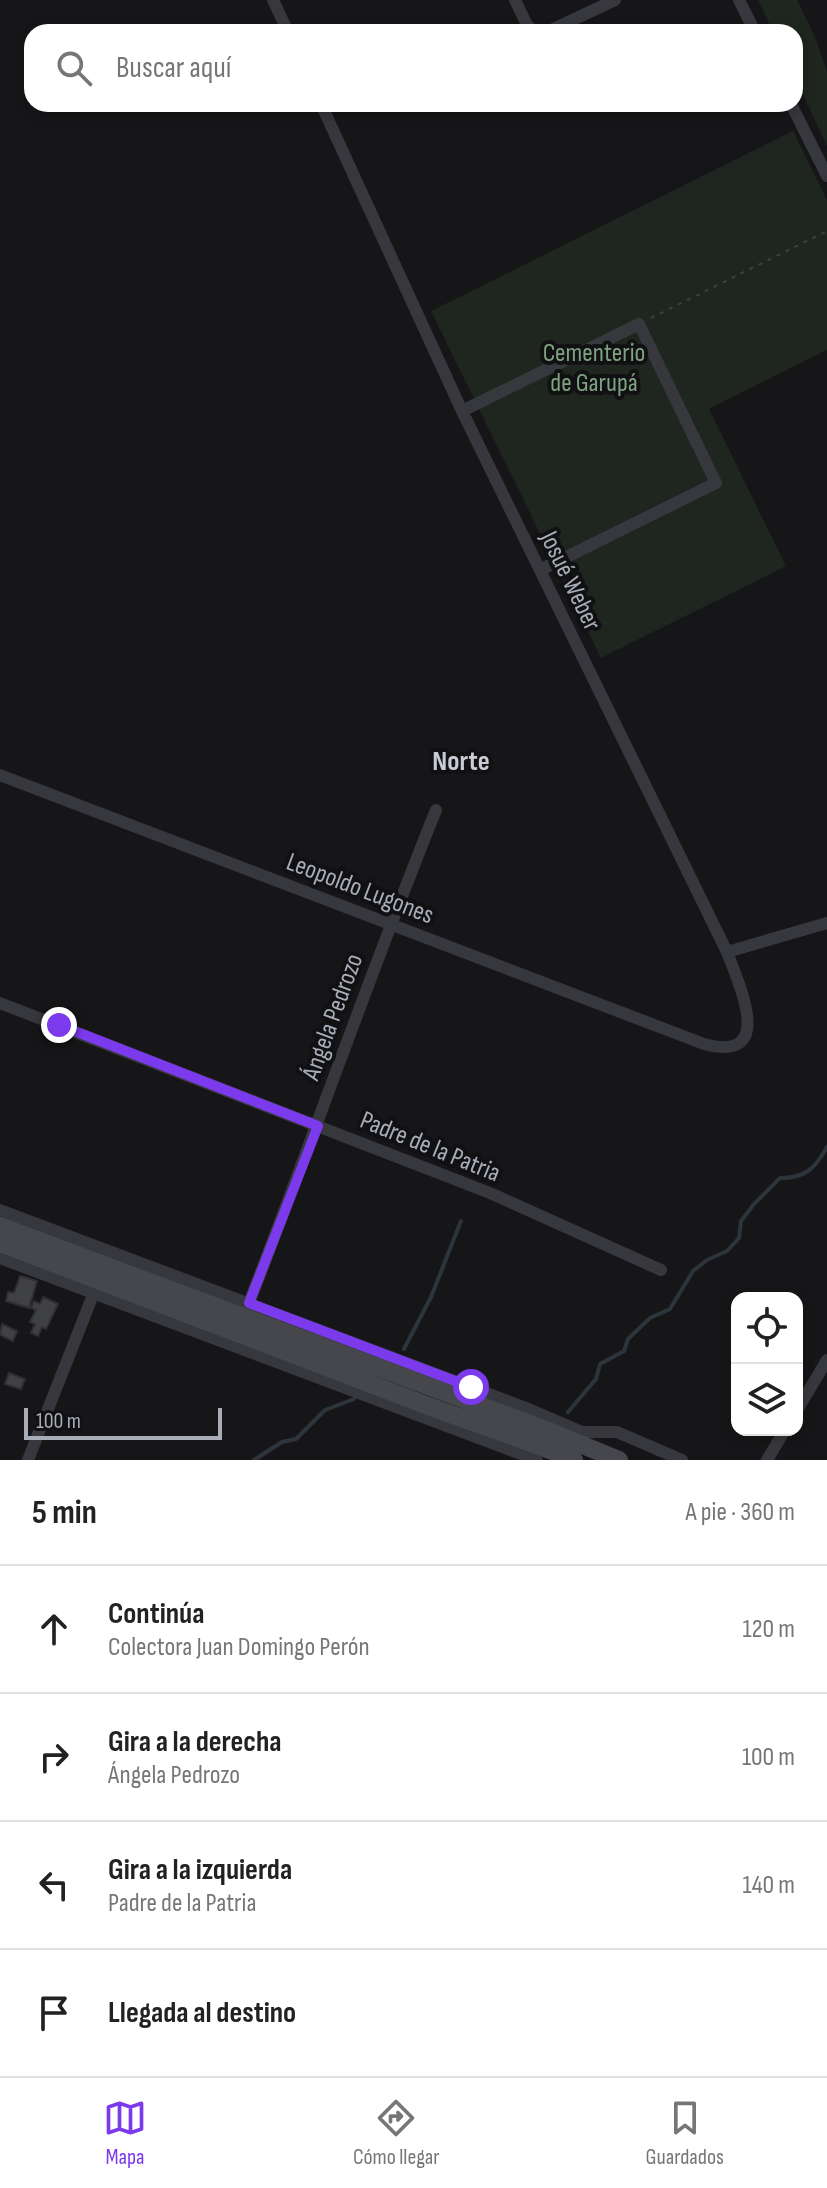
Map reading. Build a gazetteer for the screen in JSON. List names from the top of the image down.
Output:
{
  "streets": {
    "street": [
      "Josué Weber",
      "Leopoldo Lugones",
      "Ángela Pedrozo",
      "Padre de la Patria"
    ]
  },
  "crossings": [
    ["Josué Weber", "Leopoldo Lugones"],
    ["Leopoldo Lugones", "Ángela Pedrozo"],
    ["Ángela Pedrozo", "Padre de la Patria"]
  ],
  "districts": ["Norte"],
  "parks": ["Cementerio de Garupá"],
  "scale_bar": "100 m",
  "page": {
    "search": "Buscar aquí",
    "scale": "100 m",
    "heading": ["5 min", "A pie · 360 m"],
    "list": [
      ["Continúa", "Colectora Juan Domingo Perón", "120 m"],
      ["Gira a la derecha", "Ángela Pedrozo", "100 m"],
      ["Gira a la izquierda", "Padre de la Patria", "140 m"],
      "Llegada al destino"
    ],
    "nav": ["Mapa", "Cómo llegar", "Guardados"]
  }
}
